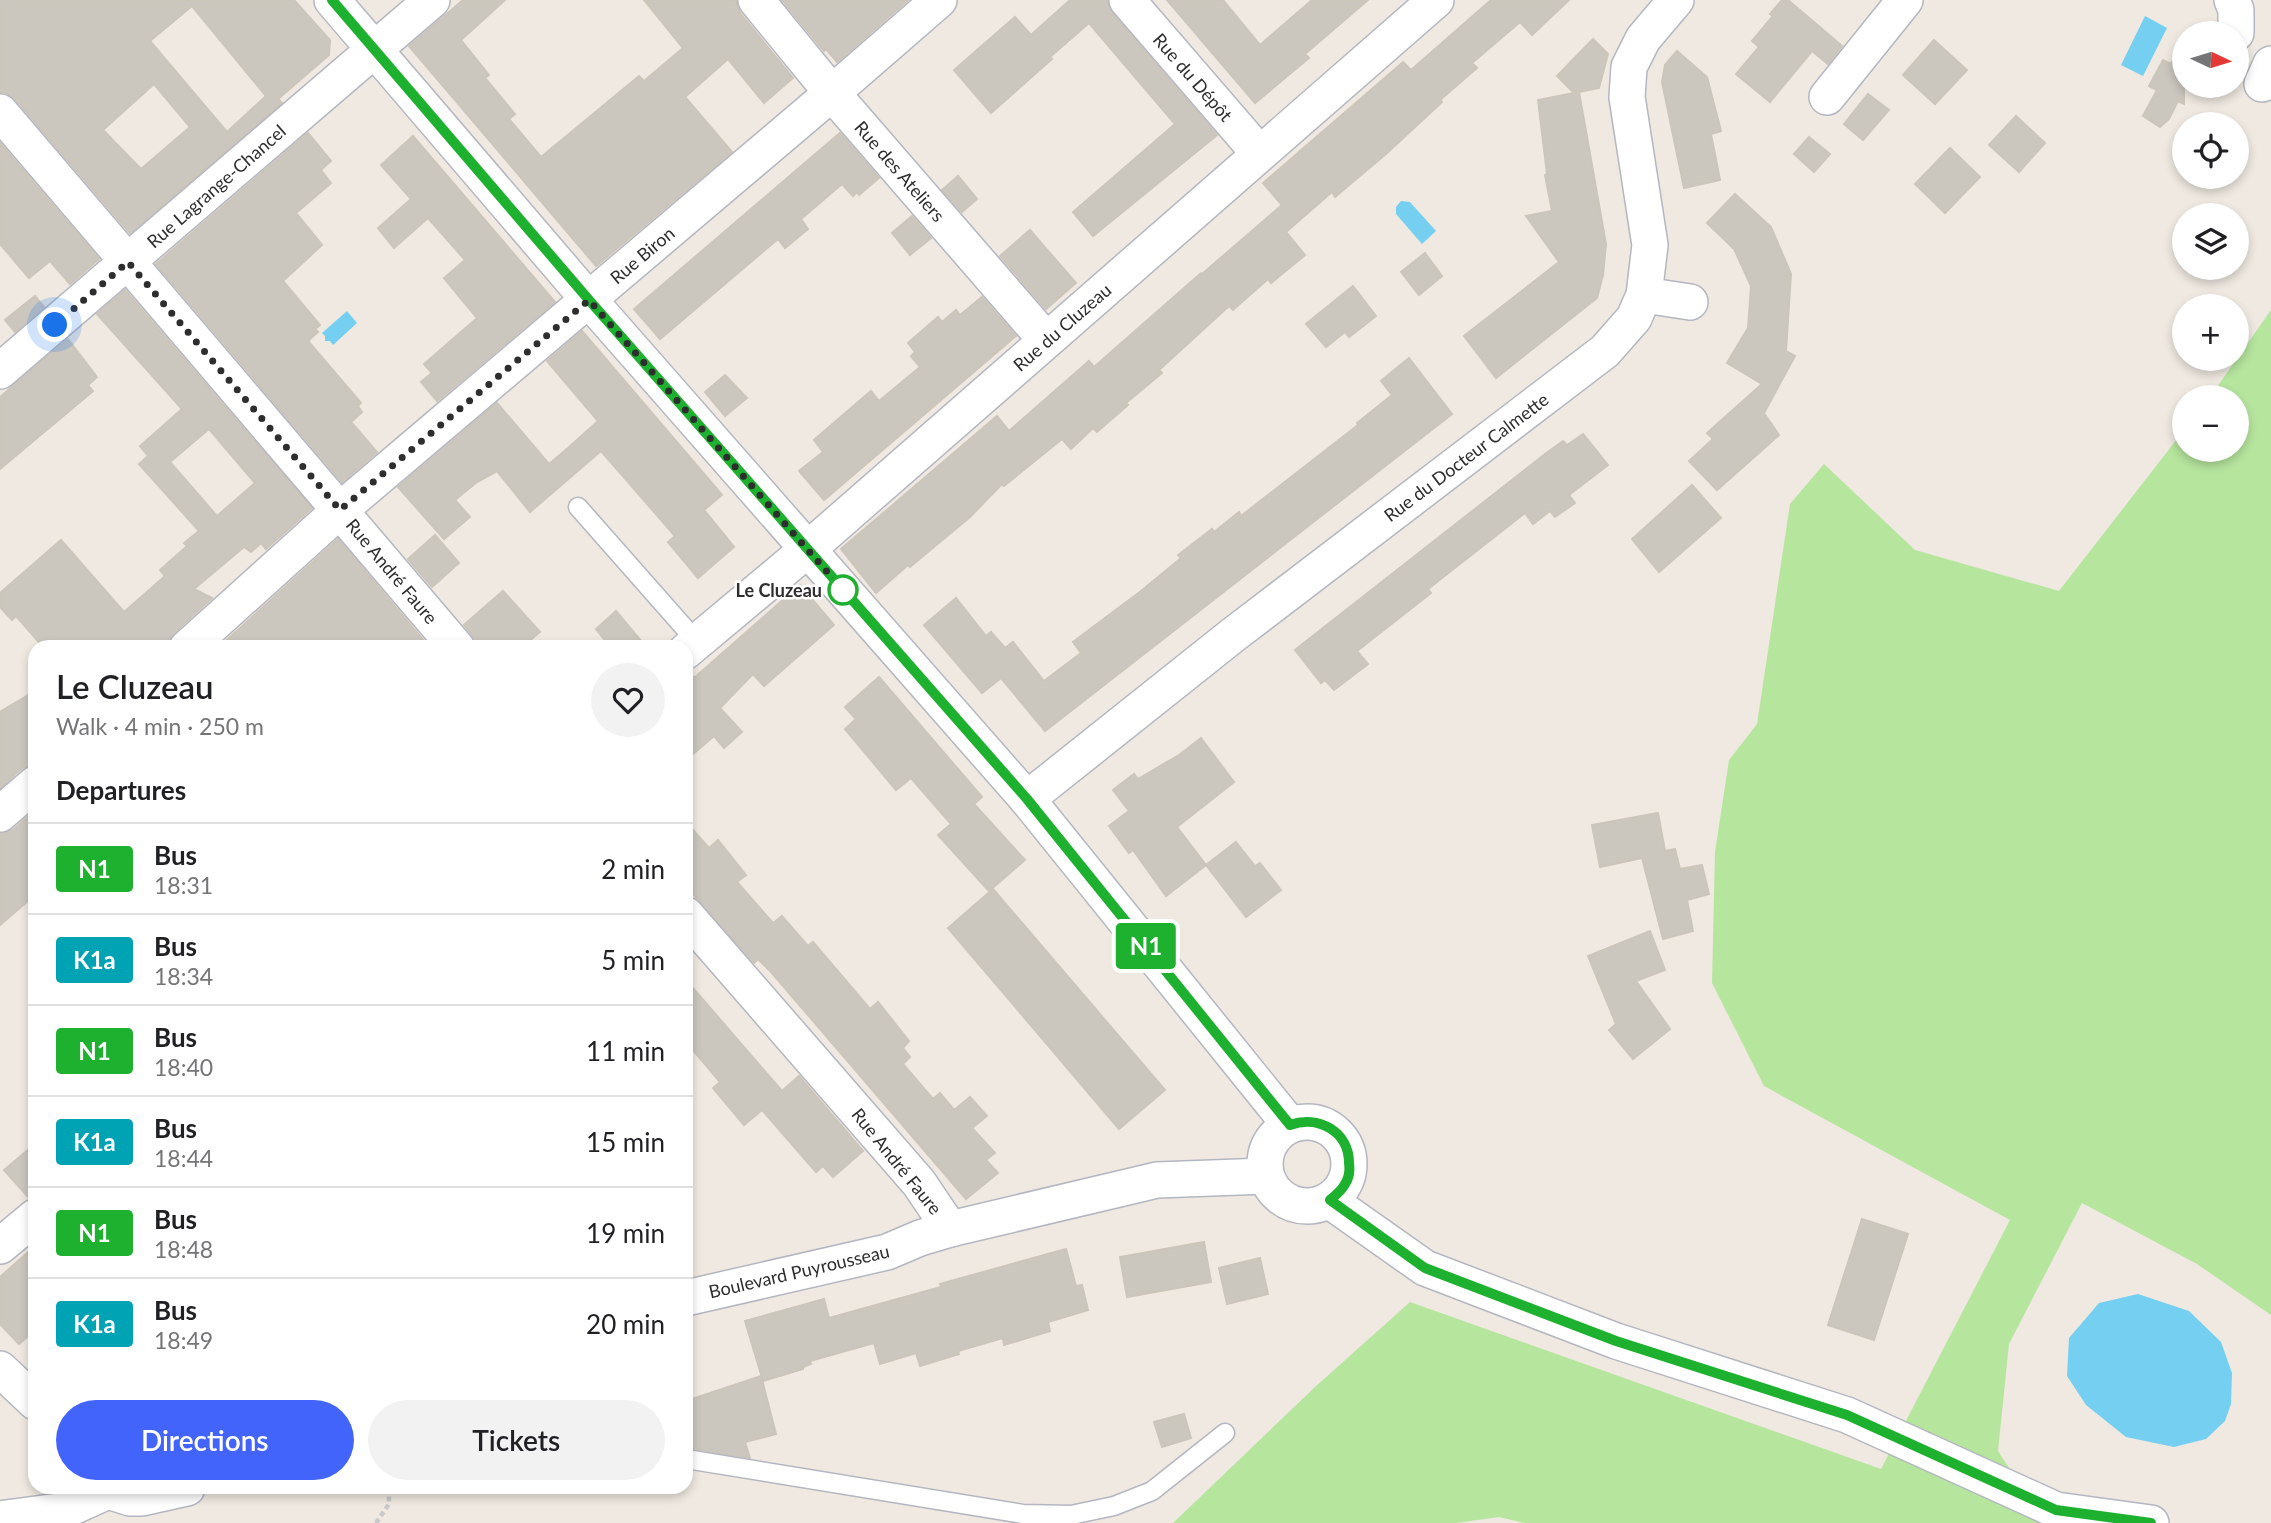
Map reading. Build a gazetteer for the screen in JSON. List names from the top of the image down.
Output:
{
  "streets": {
    "street": [
      "Rue du Dépôt",
      "Rue des Ateliers",
      "Rue Lagrange-Chancel",
      "Rue Biron",
      "Rue du Cluzeau",
      "Rue du Docteur Calmette",
      "Rue André Faure",
      "Boulevard Puyrousseau"
    ]
  },
  "crossings": [
    ["Rue du Dépôt", "Rue du Cluzeau"],
    ["Rue des Ateliers", "Rue Biron"],
    ["Rue des Ateliers", "Rue du Cluzeau"],
    ["Rue Lagrange-Chancel", "Rue André Faure"],
    ["Rue Biron", "Rue André Faure"],
    ["Rue André Faure", "Boulevard Puyrousseau"]
  ],
  "places": ["Le Cluzeau"],
  "lines": ["bus line N1"],
  "north": "right",
  "page": {
    "on_map": "N1",
    "map_buttons": ["+", "−"],
    "heading": [
      ["Le Cluzeau", "Walk · 4 min · 250 m"],
      "Departures"
    ],
    "list": [
      {
        "mark": "N1",
        "name": "Bus",
        "note": "18:31",
        "value": "2 min"
      },
      {
        "mark": "K1a",
        "name": "Bus",
        "note": "18:34",
        "value": "5 min"
      },
      {
        "mark": "N1",
        "name": "Bus",
        "note": "18:40",
        "value": "11 min"
      },
      {
        "mark": "K1a",
        "name": "Bus",
        "note": "18:44",
        "value": "15 min"
      },
      {
        "mark": "N1",
        "name": "Bus",
        "note": "18:48",
        "value": "19 min"
      },
      {
        "mark": "K1a",
        "name": "Bus",
        "note": "18:49",
        "value": "20 min"
      }
    ],
    "buttons": ["Directions", "Tickets"]
  }
}
